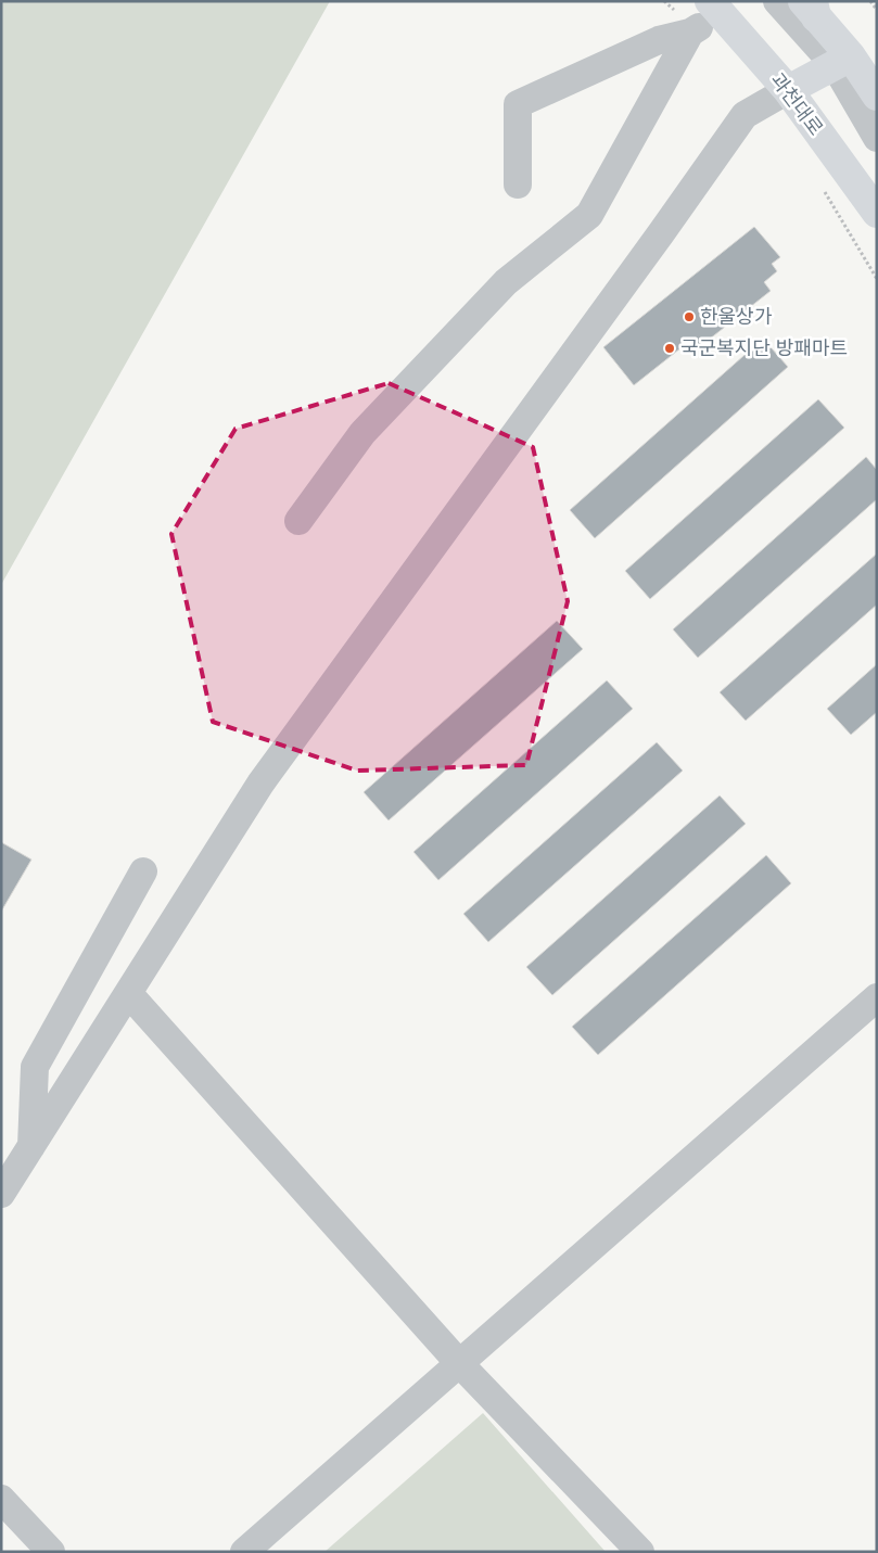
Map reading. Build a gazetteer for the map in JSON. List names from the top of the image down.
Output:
{
  "streets": {
    "main road": ["과천대로"]
  },
  "places": ["한울상가", "국군복지단 방패마트"]
}
